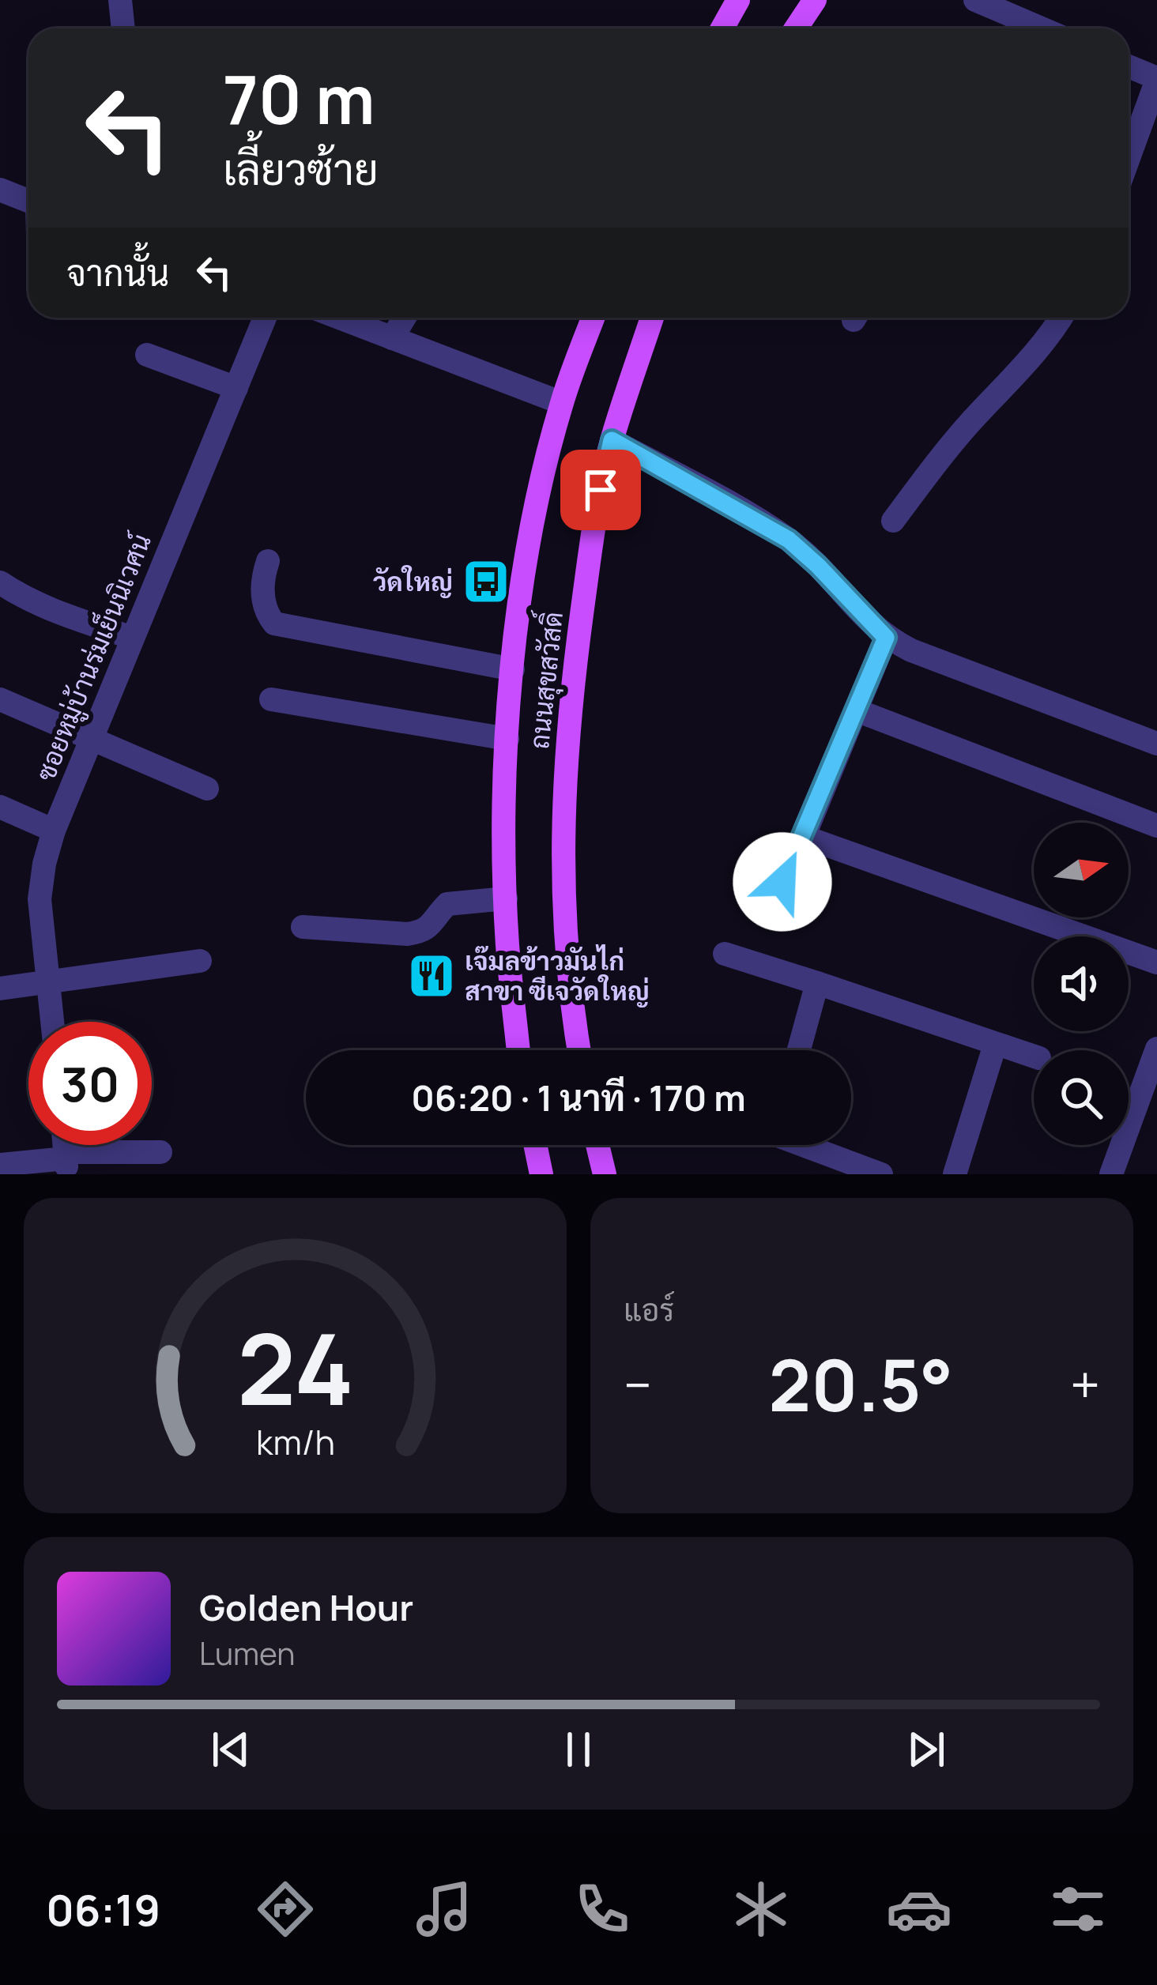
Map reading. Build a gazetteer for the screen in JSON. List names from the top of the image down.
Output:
{
  "streets": {
    "main road": ["ถนนสุขสวัสดิ์"],
    "street": ["ซอยหมู่บ้านร่มเย็นนิเวศน์"]
  },
  "places": {
    "bus stop": ["วัดใหญ่"],
    "restaurant": ["เจ๊มลข้าวมันไก่ สาขา ซีเจวัดใหญ่"]
  },
  "north": "right",
  "page": {
    "turn": ["70 m", "เลี้ยวซ้าย"],
    "then": "จากนั้น",
    "limit": "30",
    "trip": "06:20 · 1 นาที · 170 m",
    "tile": "แอร์",
    "heat": ["−", "20.5°", "+"],
    "song": ["Golden Hour", "Lumen"],
    "tabs": "06:19",
    "gauge": ["24", "km/h"]
  }
}
